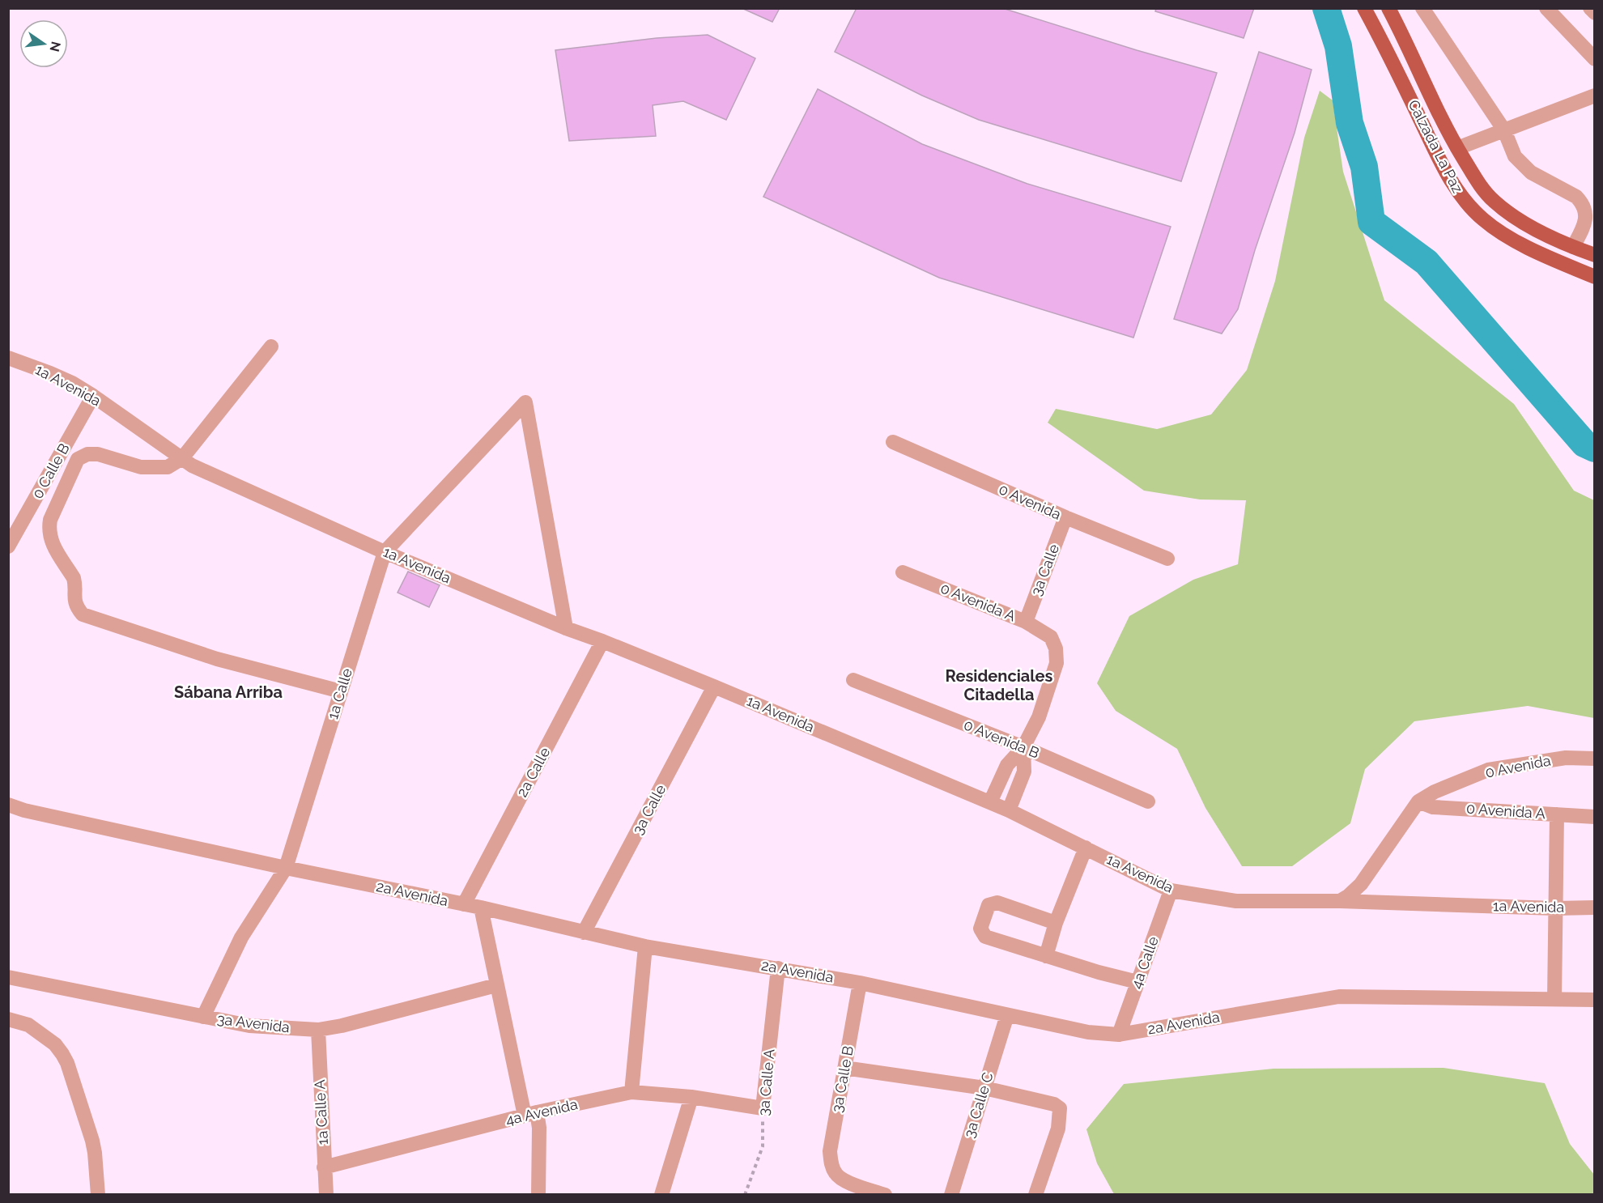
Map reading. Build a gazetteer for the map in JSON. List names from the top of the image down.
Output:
{
  "streets": {
    "main road": ["Calzada La Paz"],
    "street": [
      "1a Avenida",
      "0 Calle B",
      "0 Avenida",
      "3a Calle",
      "0 Avenida A",
      "1a Calle",
      "0 Avenida B",
      "2a Calle",
      "2a Avenida",
      "4a Calle",
      "3a Avenida",
      "3a Calle B",
      "3a Calle A",
      "3a Calle C",
      "1a Calle A",
      "4a Avenida"
    ]
  },
  "crossings": [
    ["1a Avenida", "0 Calle B"],
    ["1a Avenida", "3a Calle"],
    ["1a Avenida", "1a Calle"],
    ["1a Avenida", "2a Calle"],
    ["1a Avenida", "4a Calle"],
    ["0 Avenida", "3a Calle"],
    ["0 Avenida", "0 Avenida A"],
    ["3a Calle", "0 Avenida A"],
    ["3a Calle", "2a Avenida"],
    ["0 Avenida A", "0 Avenida B"],
    ["1a Calle", "2a Avenida"],
    ["1a Calle", "3a Avenida"],
    ["2a Calle", "2a Avenida"],
    ["2a Avenida", "4a Calle"],
    ["2a Avenida", "3a Calle B"],
    ["2a Avenida", "3a Calle A"],
    ["2a Avenida", "3a Calle C"],
    ["3a Avenida", "1a Calle A"],
    ["3a Calle A", "4a Avenida"],
    ["1a Calle A", "4a Avenida"]
  ],
  "districts": ["Residenciales Citadella", "Sábana Arriba"],
  "north": "right"
}
